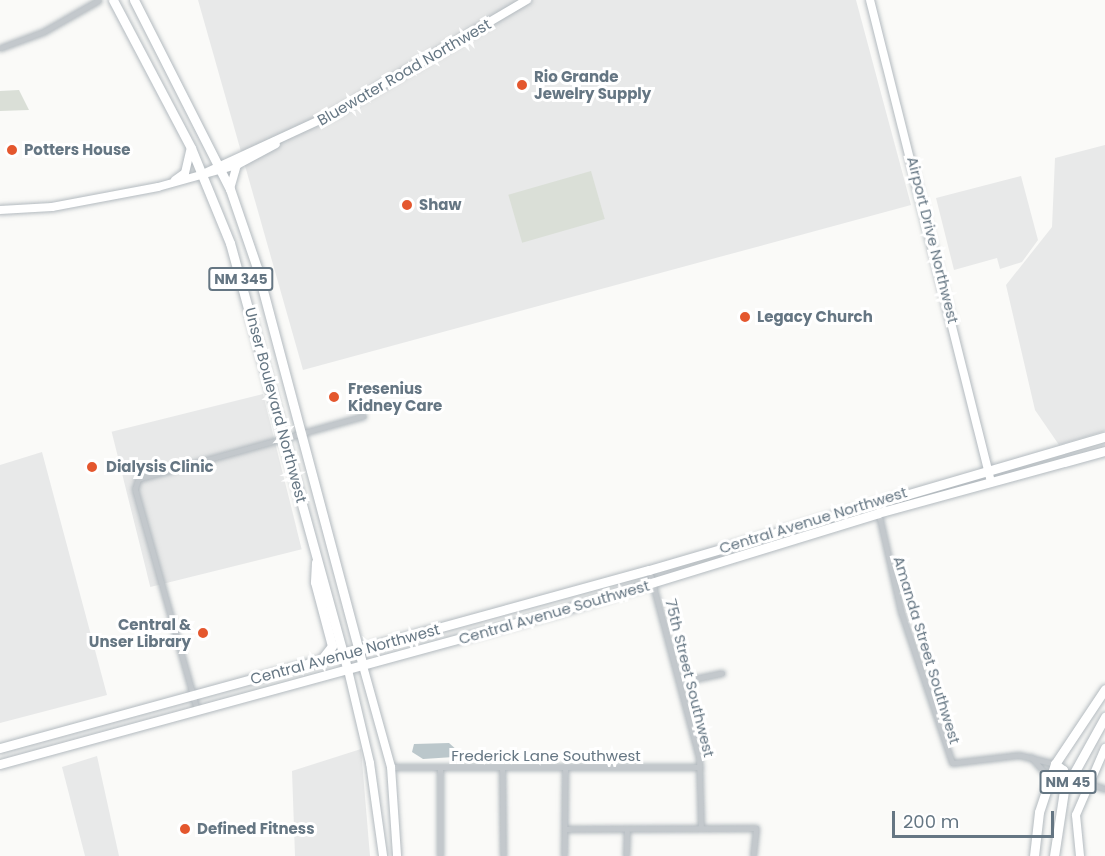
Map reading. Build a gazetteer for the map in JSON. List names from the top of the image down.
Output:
{
  "streets": {
    "main road": [
      "NM 345",
      "Unser Boulevard Northwest",
      "Central Avenue Northwest",
      "Central Avenue Southwest",
      "NM 45"
    ],
    "street": [
      "Bluewater Road Northwest",
      "Airport Drive Northwest",
      "Amanda Street Southwest",
      "75th Street Southwest",
      "Frederick Lane Southwest"
    ]
  },
  "crossings": [
    ["Bluewater Road Northwest", "Unser Boulevard Northwest"],
    ["Airport Drive Northwest", "Central Avenue Northwest"],
    ["Airport Drive Northwest", "Central Avenue Southwest"],
    ["NM 345", "Unser Boulevard Northwest"],
    ["NM 345", "Central Avenue Northwest"],
    ["NM 345", "Central Avenue Southwest"],
    ["Unser Boulevard Northwest", "Central Avenue Northwest"],
    ["Central Avenue Northwest", "Amanda Street Southwest"],
    ["Central Avenue Northwest", "75th Street Southwest"],
    ["Central Avenue Southwest", "Amanda Street Southwest"],
    ["Central Avenue Southwest", "75th Street Southwest"],
    ["Amanda Street Southwest", "NM 45"],
    ["75th Street Southwest", "Frederick Lane Southwest"]
  ],
  "places": [
    "Rio Grande Jewelry Supply",
    "Potters House",
    "Shaw",
    "Legacy Church",
    "Fresenius Kidney Care",
    "Dialysis Clinic",
    "Central & Unser Library",
    "Defined Fitness"
  ],
  "scale_bar": "200 m"
}
